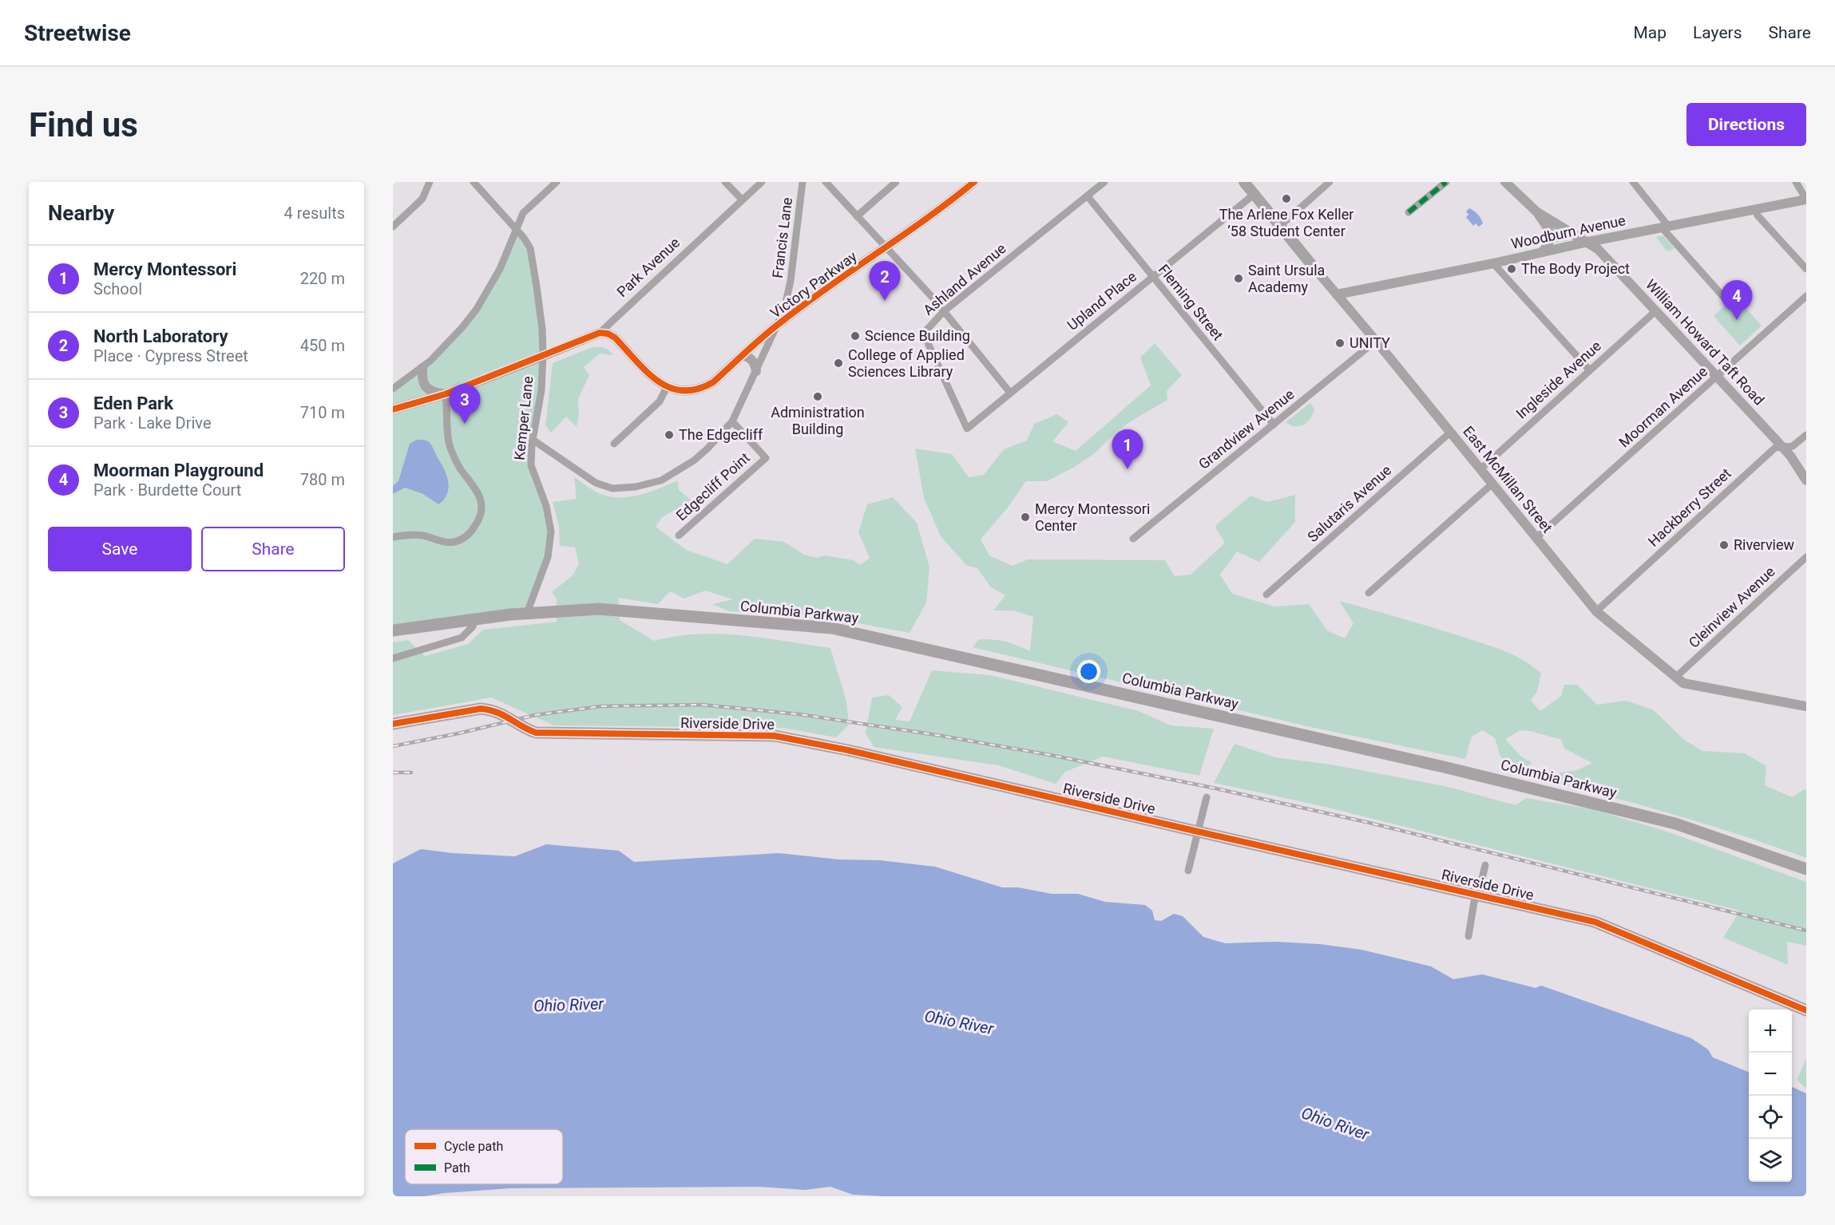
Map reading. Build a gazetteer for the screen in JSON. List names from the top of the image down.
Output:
{
  "streets": {
    "highway": ["Columbia Parkway"],
    "main road": ["East McMillan Street", "Riverside Drive"],
    "street": [
      "Woodburn Avenue",
      "Francis Lane",
      "Park Avenue",
      "Ashland Avenue",
      "Victory Parkway",
      "Upland Place",
      "Fleming Street",
      "William Howard Taft Road",
      "Ingleside Avenue",
      "Moorman Avenue",
      "Kemper Lane",
      "Grandview Avenue",
      "Edgecliff Point",
      "Salutaris Avenue",
      "Hackberry Street",
      "Cleinview Avenue"
    ]
  },
  "crossings": [
    ["Woodburn Avenue", "William Howard Taft Road"],
    ["Woodburn Avenue", "East McMillan Street"],
    ["Francis Lane", "Victory Parkway"],
    ["Francis Lane", "Kemper Lane"],
    ["Francis Lane", "Edgecliff Point"],
    ["Ashland Avenue", "Upland Place"],
    ["Ashland Avenue", "Fleming Street"],
    ["Upland Place", "Fleming Street"],
    ["Upland Place", "East McMillan Street"],
    ["Fleming Street", "Grandview Avenue"],
    ["William Howard Taft Road", "Ingleside Avenue"],
    ["William Howard Taft Road", "Moorman Avenue"],
    ["William Howard Taft Road", "Hackberry Street"],
    ["Ingleside Avenue", "East McMillan Street"],
    ["Moorman Avenue", "East McMillan Street"],
    ["Kemper Lane", "Columbia Parkway"],
    ["Grandview Avenue", "East McMillan Street"],
    ["East McMillan Street", "Salutaris Avenue"],
    ["East McMillan Street", "Hackberry Street"],
    ["East McMillan Street", "Cleinview Avenue"]
  ],
  "water": ["Ohio River"],
  "places": [
    "The Arlene Fox Keller ’58 Student Center",
    "The Body Project",
    "Saint Ursula Academy",
    "Science Building",
    "UNITY",
    "College of Applied Sciences Library",
    "Administration Building",
    "The Edgecliff",
    "Mercy Montessori Center",
    "Riverview"
  ],
  "legend": ["Cycle path", "Path"],
  "page": {
    "header": "Streetwise",
    "nav": ["Map", "Layers", "Share"],
    "buttons": [
      "Directions",
      ["Save", "Share"]
    ],
    "title": "Find us",
    "heading": ["Nearby", "4 results"],
    "list": [
      {
        "mark": "1",
        "name": "Mercy Montessori",
        "note": "School",
        "value": "220 m"
      },
      {
        "mark": "2",
        "name": "North Laboratory",
        "note": "Place · Cypress Street",
        "value": "450 m"
      },
      {
        "mark": "3",
        "name": "Eden Park",
        "note": "Park · Lake Drive",
        "value": "710 m"
      },
      {
        "mark": "4",
        "name": "Moorman Playground",
        "note": "Park · Burdette Court",
        "value": "780 m"
      }
    ],
    "pins": [
      "2",
      "4",
      "3",
      "1"
    ],
    "map_buttons": ["+", "−"]
  }
}
